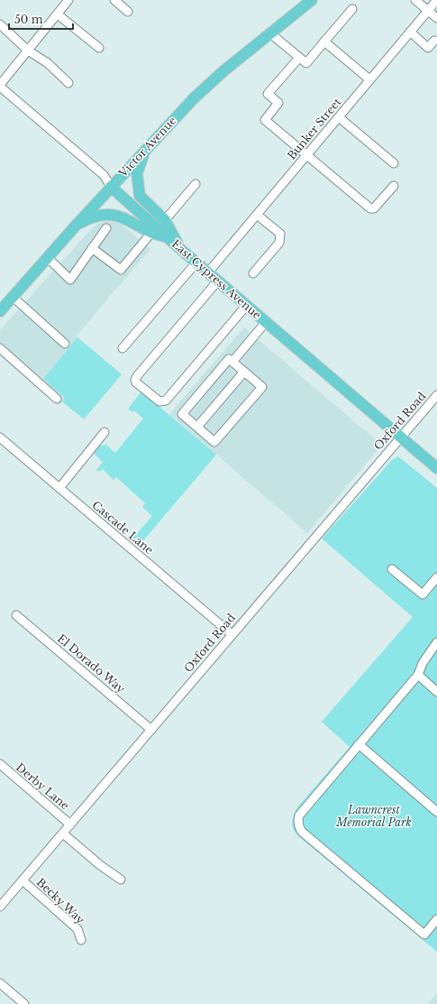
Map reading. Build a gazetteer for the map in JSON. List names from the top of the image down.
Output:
{
  "streets": {
    "main road": ["Victor Avenue", "East Cypress Avenue"],
    "street": [
      "Bunker Street",
      "Oxford Road",
      "Cascade Lane",
      "El Dorado Way",
      "Derby Lane",
      "Becky Way"
    ]
  },
  "crossings": [
    ["Bunker Street", "East Cypress Avenue"],
    ["Victor Avenue", "East Cypress Avenue"],
    ["East Cypress Avenue", "Oxford Road"],
    ["Oxford Road", "Cascade Lane"],
    ["Oxford Road", "El Dorado Way"],
    ["Oxford Road", "Derby Lane"],
    ["Oxford Road", "Becky Way"]
  ],
  "parks": ["Lawncrest Memorial Park"],
  "scale_bar": "50 m"
}
